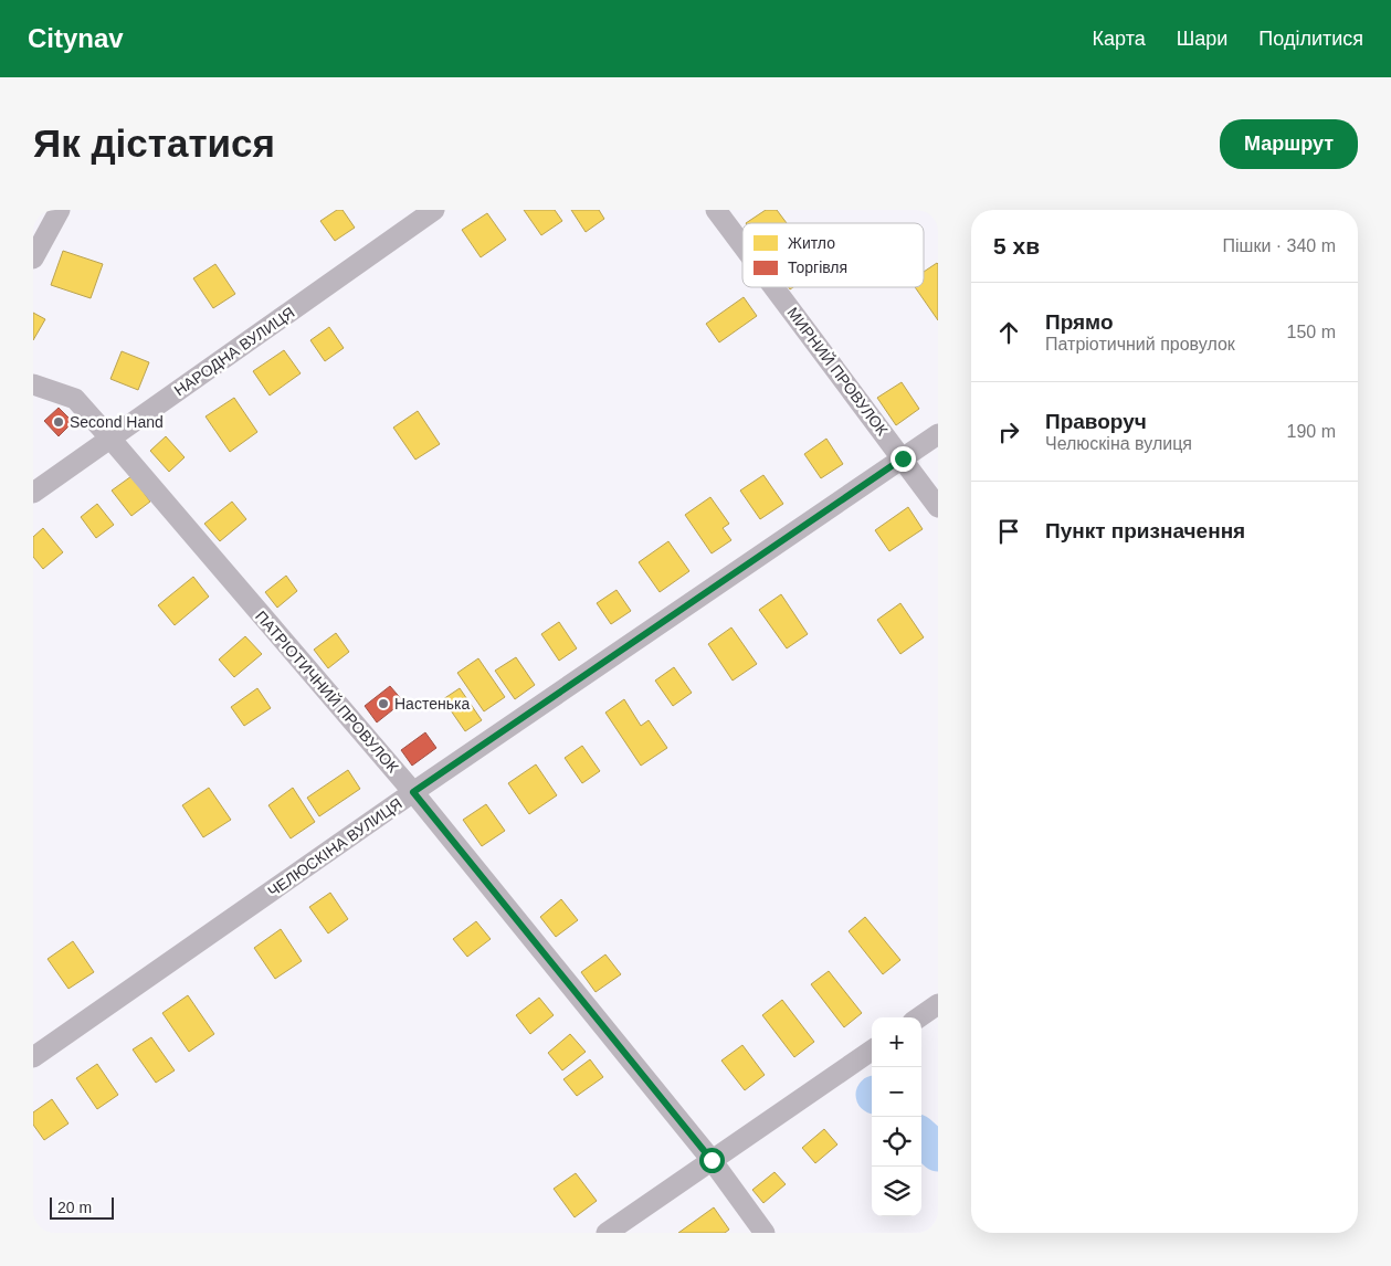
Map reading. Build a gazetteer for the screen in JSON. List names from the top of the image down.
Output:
{
  "streets": {
    "street": [
      "НАРОДНА ВУЛИЦЯ",
      "МИРНИЙ ПРОВУЛОК",
      "ПАТРІОТИЧНИЙ ПРОВУЛОК",
      "ЧЕЛЮСКІНА ВУЛИЦЯ"
    ]
  },
  "crossings": [
    ["НАРОДНА ВУЛИЦЯ", "ПАТРІОТИЧНИЙ ПРОВУЛОК"],
    ["МИРНИЙ ПРОВУЛОК", "ЧЕЛЮСКІНА ВУЛИЦЯ"],
    ["ПАТРІОТИЧНИЙ ПРОВУЛОК", "ЧЕЛЮСКІНА ВУЛИЦЯ"]
  ],
  "places": ["Second Hand", "Настенька"],
  "legend": ["Житло", "Торгівля"],
  "scale_bar": "20 m",
  "page": {
    "header": "Citynav",
    "nav": ["Карта", "Шари", "Поділитися"],
    "buttons": "Маршрут",
    "title": "Як дістатися",
    "heading": ["5 хв", "Пішки · 340 m"],
    "list": [
      ["Прямо", "Патріотичний провулок", "150 m"],
      ["Праворуч", "Челюскіна вулиця", "190 m"],
      "Пункт призначення"
    ],
    "map_buttons": ["+", "−"],
    "scale": "20 m"
  }
}
